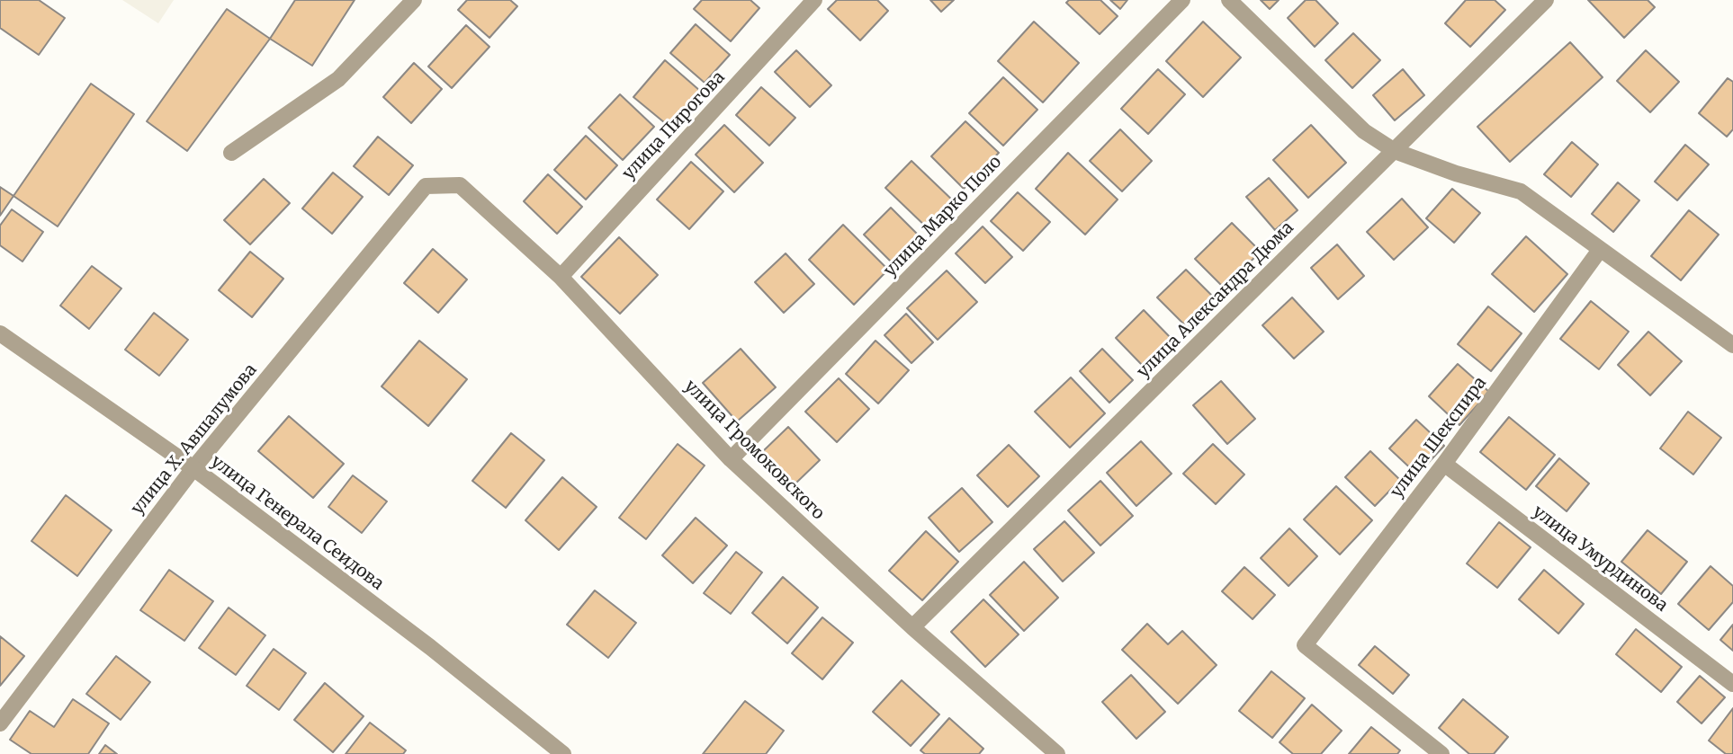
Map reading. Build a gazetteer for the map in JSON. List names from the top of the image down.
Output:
{
  "streets": {
    "street": [
      "улица Пирогова",
      "улица Марко Поло",
      "улица Александра Дюма",
      "улица Шекспира",
      "улица Х. Авшалумова",
      "улица Громоковского",
      "улица Генерала Сеидова",
      "улица Умурдинова"
    ]
  },
  "crossings": [
    ["улица Пирогова", "улица Громоковского"],
    ["улица Марко Поло", "улица Громоковского"],
    ["улица Александра Дюма", "улица Громоковского"],
    ["улица Шекспира", "улица Умурдинова"],
    ["улица Х. Авшалумова", "улица Громоковского"],
    ["улица Х. Авшалумова", "улица Генерала Сеидова"]
  ]
}
